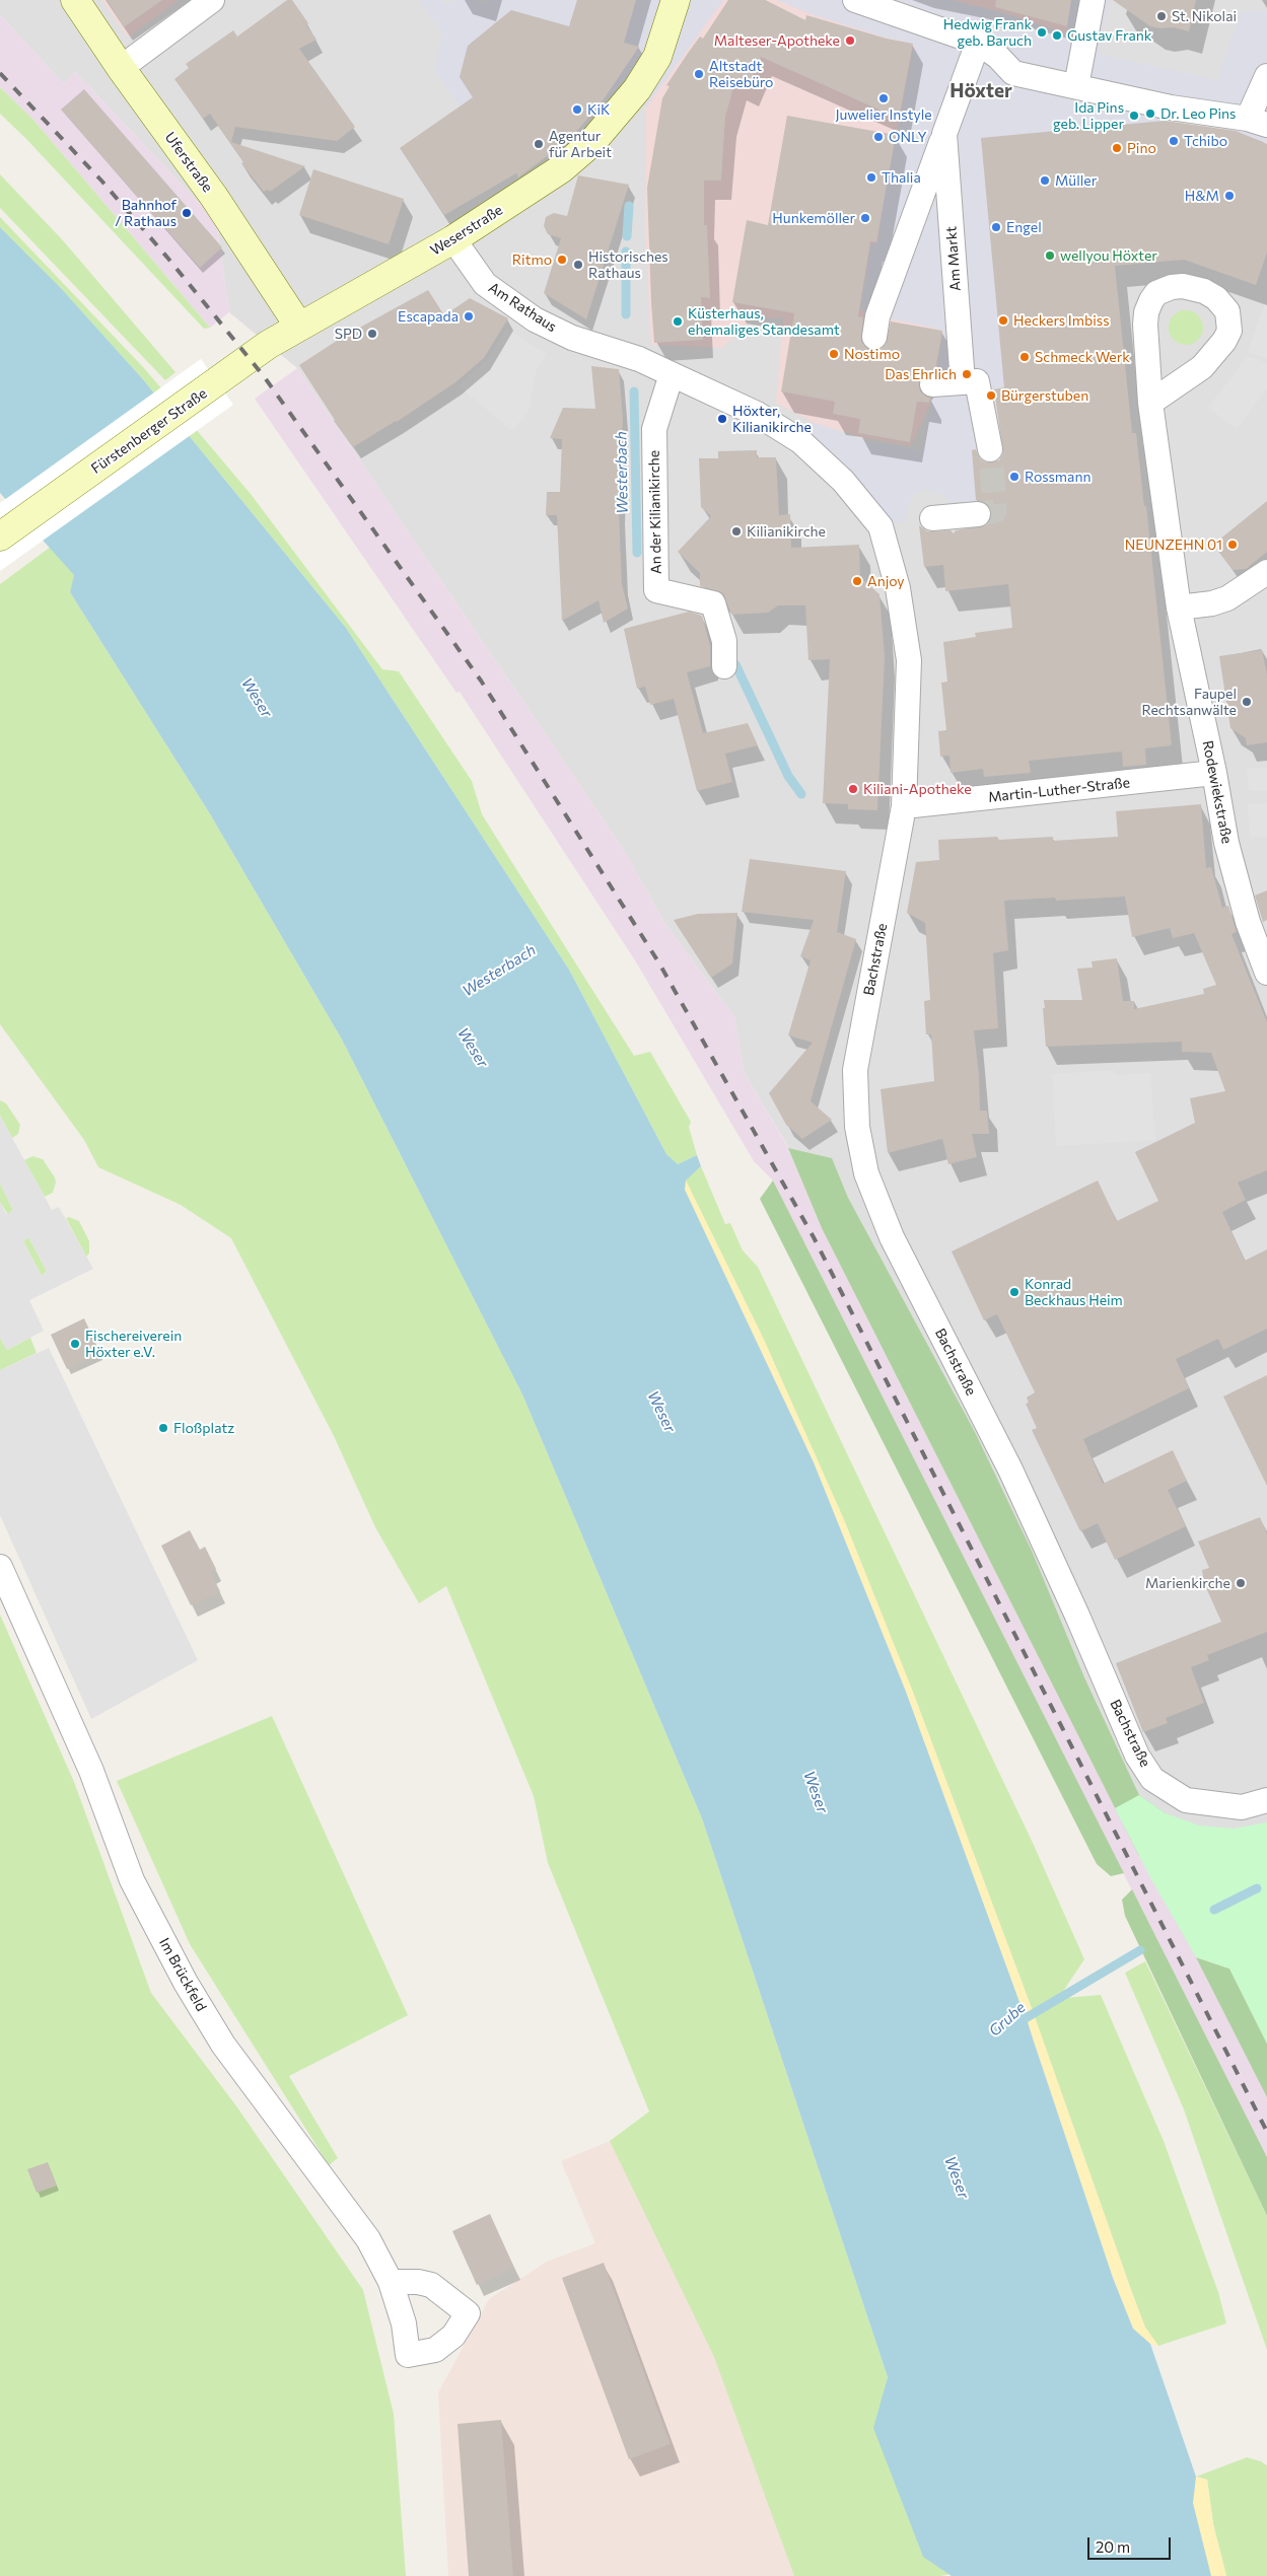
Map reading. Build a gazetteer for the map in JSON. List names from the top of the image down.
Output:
{
  "streets": {
    "main road": ["Uferstraße", "Weserstraße", "Fürstenberger Straße"],
    "street": [
      "Am Markt",
      "Am Rathaus",
      "An der Kilianikirche",
      "Martin-Luther-Straße",
      "Rodewiekstraße",
      "Bachstraße",
      "Im Brückfeld"
    ]
  },
  "crossings": [
    ["Uferstraße", "Weserstraße"],
    ["Uferstraße", "Fürstenberger Straße"],
    ["Weserstraße", "Am Rathaus"],
    ["Weserstraße", "Fürstenberger Straße"],
    ["Am Rathaus", "An der Kilianikirche"],
    ["Martin-Luther-Straße", "Rodewiekstraße"],
    ["Martin-Luther-Straße", "Bachstraße"]
  ],
  "districts": ["Höxter"],
  "water": ["Westerbach", "Weser", "Grube"],
  "places": [
    "St. Nikolai",
    "Hedwig Frank geb. Baruch",
    "Gustav Frank",
    "Malteser-Apotheke",
    "Altstadt Reisebüro",
    "Juwelier Instyle",
    "KiK",
    "Dr. Leo Pins",
    "Ida Pins geb. Lipper",
    "ONLY",
    "Tchibo",
    "Agentur für Arbeit",
    "Pino",
    "Thalia",
    "Müller",
    "H&M",
    "Bahnhof / Rathaus",
    "Hunkemöller",
    "Engel",
    "wellyou Höxter",
    "Ritmo",
    "Historisches Rathaus",
    "Escapada",
    "Heckers Imbiss",
    "Küsterhaus, ehemaliges Standesamt",
    "SPD",
    "Nostimo",
    "Schmeck Werk",
    "Das Ehrlich",
    "Bürgerstuben",
    "Höxter, Kilianikirche",
    "Rossmann",
    "Kilianikirche",
    "NEUNZEHN 01",
    "Anjoy",
    "Faupel Rechtsanwälte",
    "Kiliani-Apotheke",
    "Konrad Beckhaus Heim",
    "Fischereiverein Höxter e.V.",
    "Floßplatz",
    "Marienkirche"
  ],
  "scale_bar": "20 m"
}
